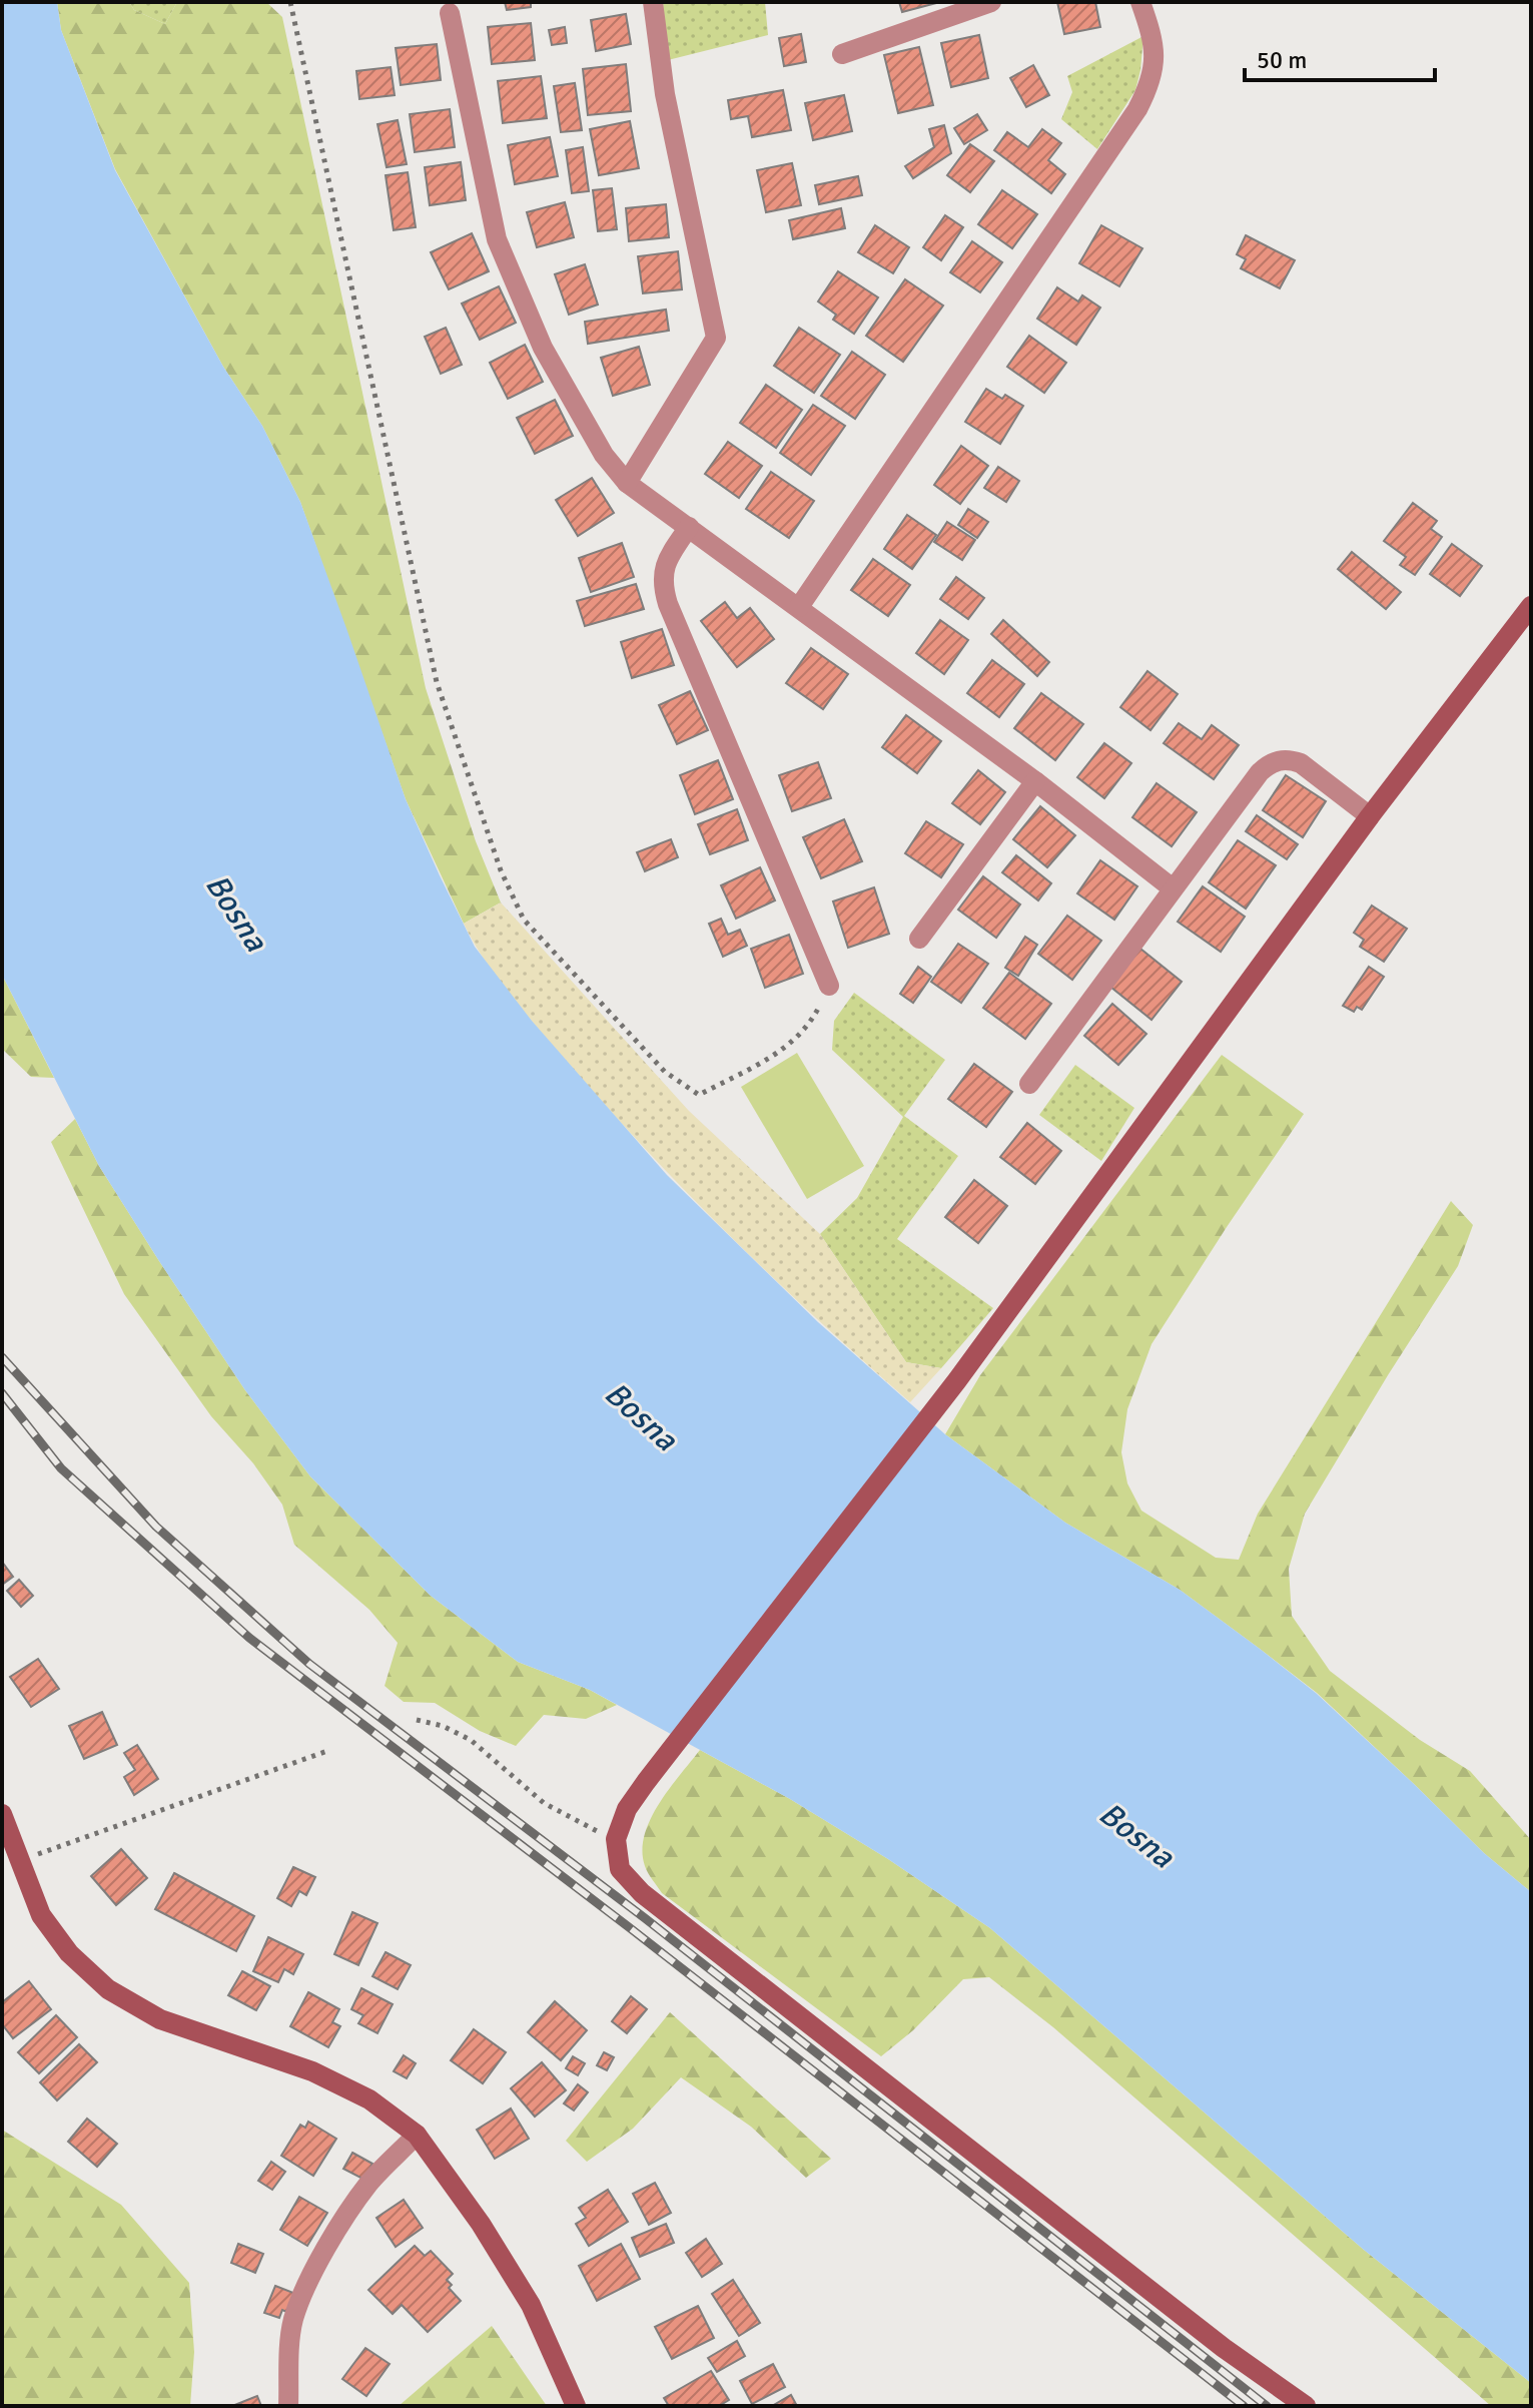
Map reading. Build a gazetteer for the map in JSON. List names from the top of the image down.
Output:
{
  "water": ["Bosna"],
  "scale_bar": "50 m"
}
